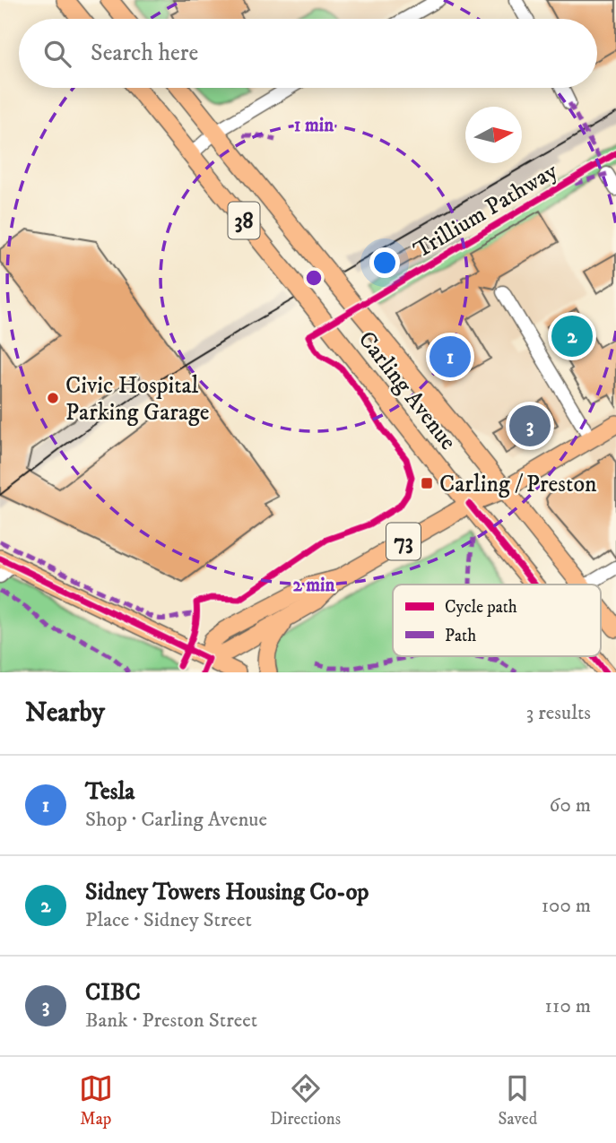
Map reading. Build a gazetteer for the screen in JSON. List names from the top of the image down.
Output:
{
  "streets": {
    "main road": ["38", "Carling Avenue", "73"],
    "cycle path": ["Trillium Pathway"]
  },
  "crossings": [
    ["Carling Avenue", "73"]
  ],
  "places": {
    "other": ["Civic Hospital Parking Garage"],
    "transit": ["Carling / Preston"]
  },
  "legend": ["Cycle path", "Path"],
  "north": "right",
  "page": {
    "search": "Search here",
    "pins": ["2", "1", "3"],
    "heading": ["Nearby", "3 results"],
    "list": [
      {
        "mark": "1",
        "name": "Tesla",
        "note": "Shop · Carling Avenue",
        "value": "60 m"
      },
      {
        "mark": "2",
        "name": "Sidney Towers Housing Co-op",
        "note": "Place · Sidney Street",
        "value": "100 m"
      },
      {
        "mark": "3",
        "name": "CIBC",
        "note": "Bank · Preston Street",
        "value": "110 m"
      }
    ],
    "nav": ["Map", "Directions", "Saved"]
  },
  "rings": ["1 min", "2 min"]
}
